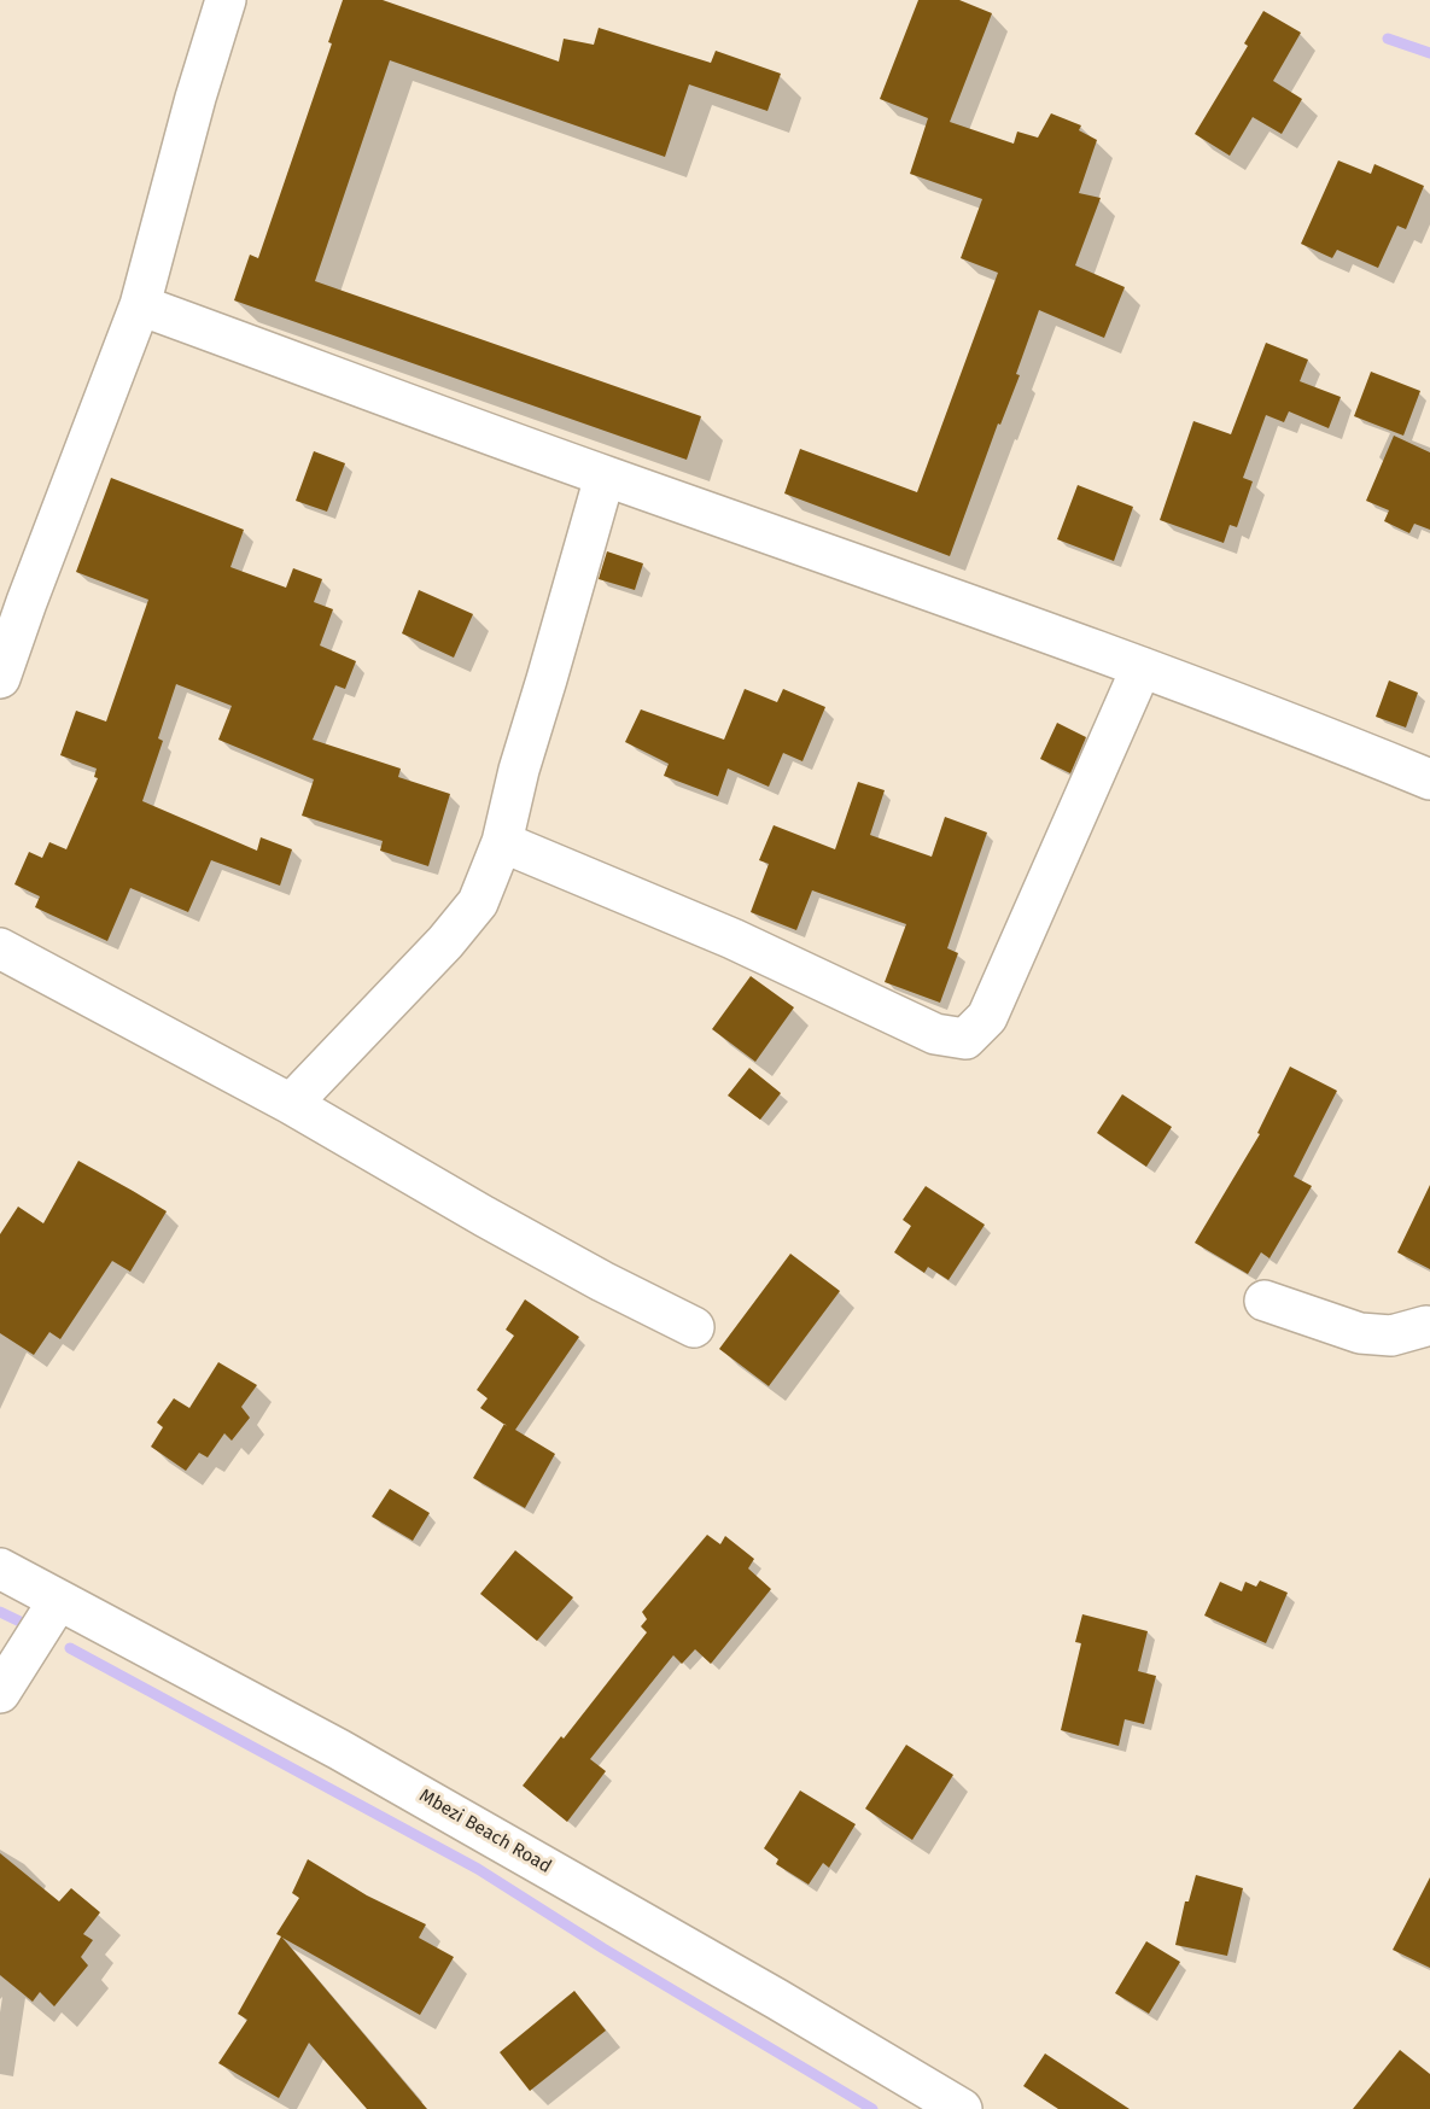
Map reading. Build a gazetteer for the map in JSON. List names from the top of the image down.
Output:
{
  "streets": {
    "street": ["Mbezi Beach Road"]
  }
}
